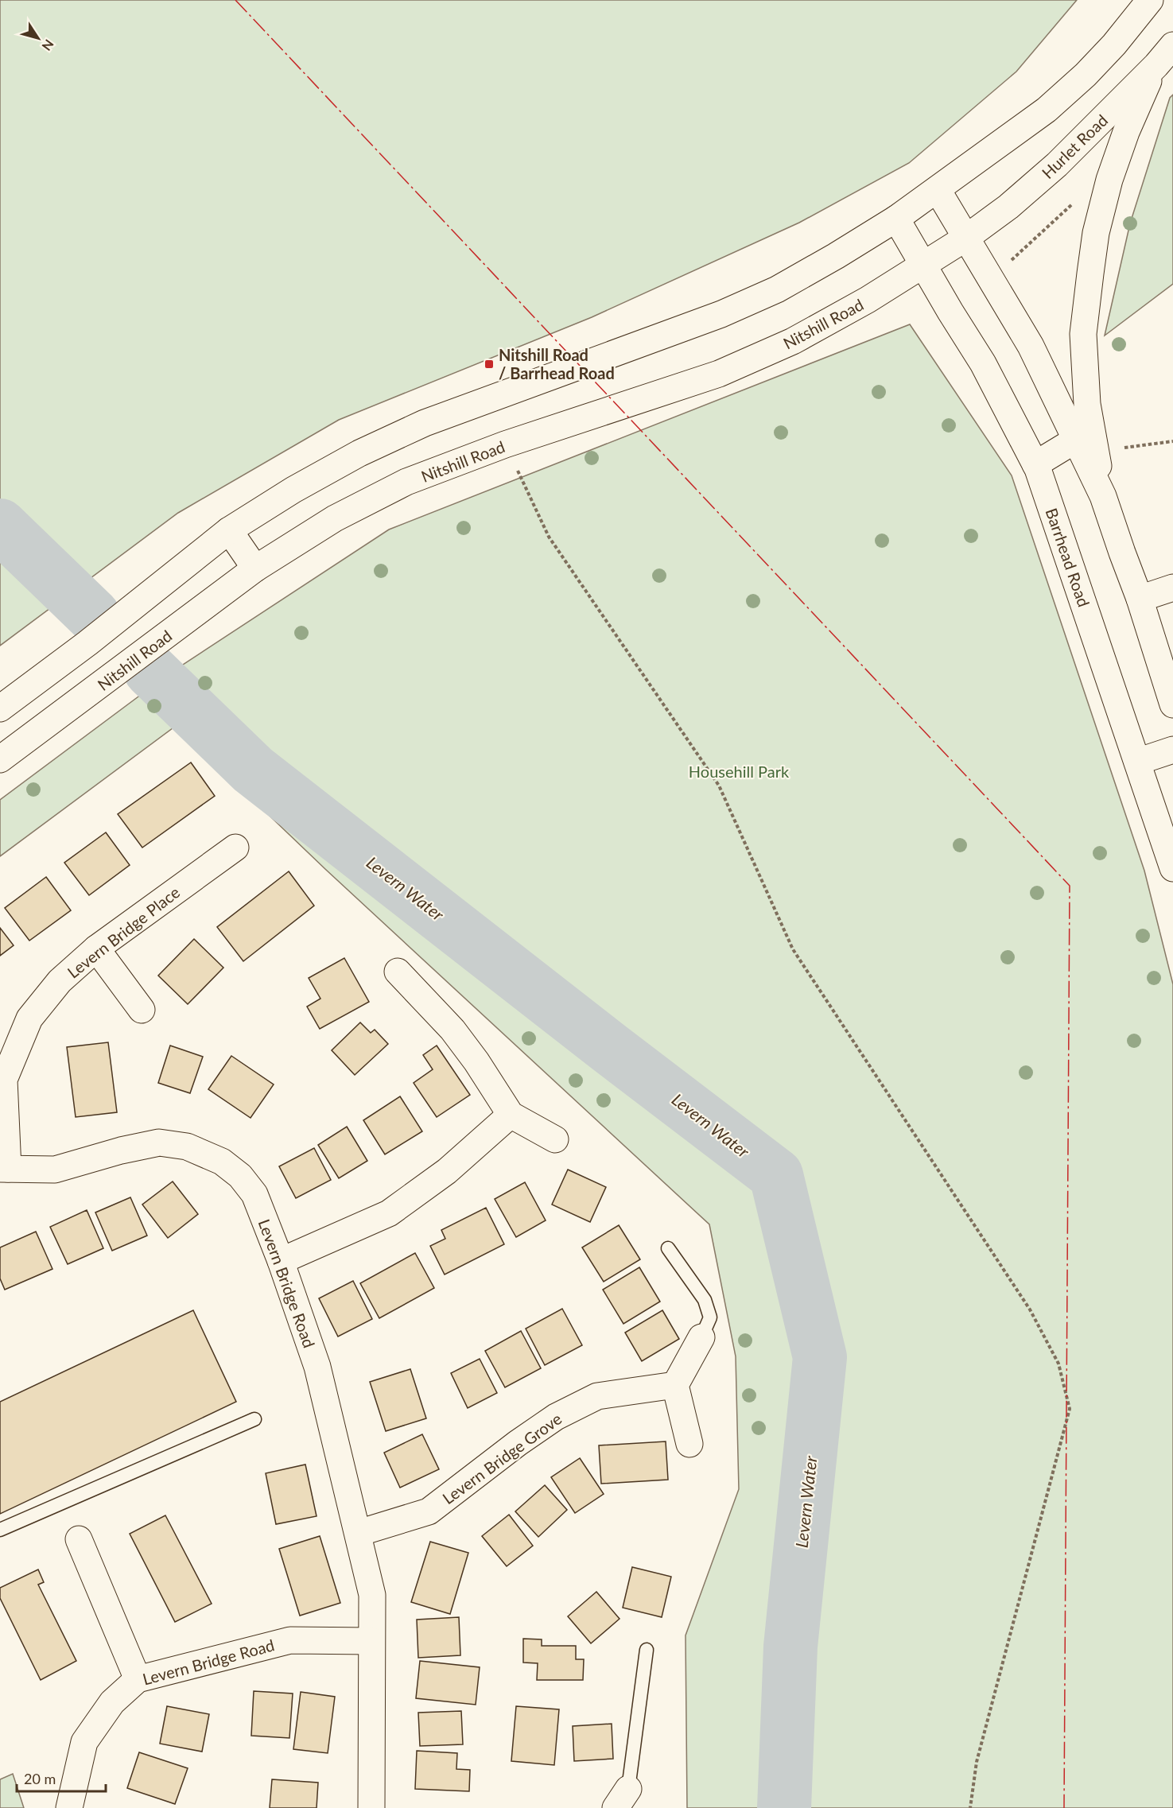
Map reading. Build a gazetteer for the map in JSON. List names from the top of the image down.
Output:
{
  "streets": {
    "main road": [
      "Hurlet Road",
      "Nitshill Road",
      "Barrhead Road",
      "Levern Bridge Place",
      "Levern Bridge Road",
      "Levern Bridge Grove"
    ]
  },
  "crossings": [
    ["Hurlet Road", "Nitshill Road"],
    ["Nitshill Road", "Barrhead Road"],
    ["Levern Bridge Place", "Levern Bridge Road"],
    ["Levern Bridge Road", "Levern Bridge Grove"]
  ],
  "water": ["Levern Water"],
  "parks": ["Househill Park"],
  "places": {
    "transit": ["Nitshill Road / Barrhead Road"]
  },
  "scale_bar": "20 m",
  "north": "bottom right"
}
